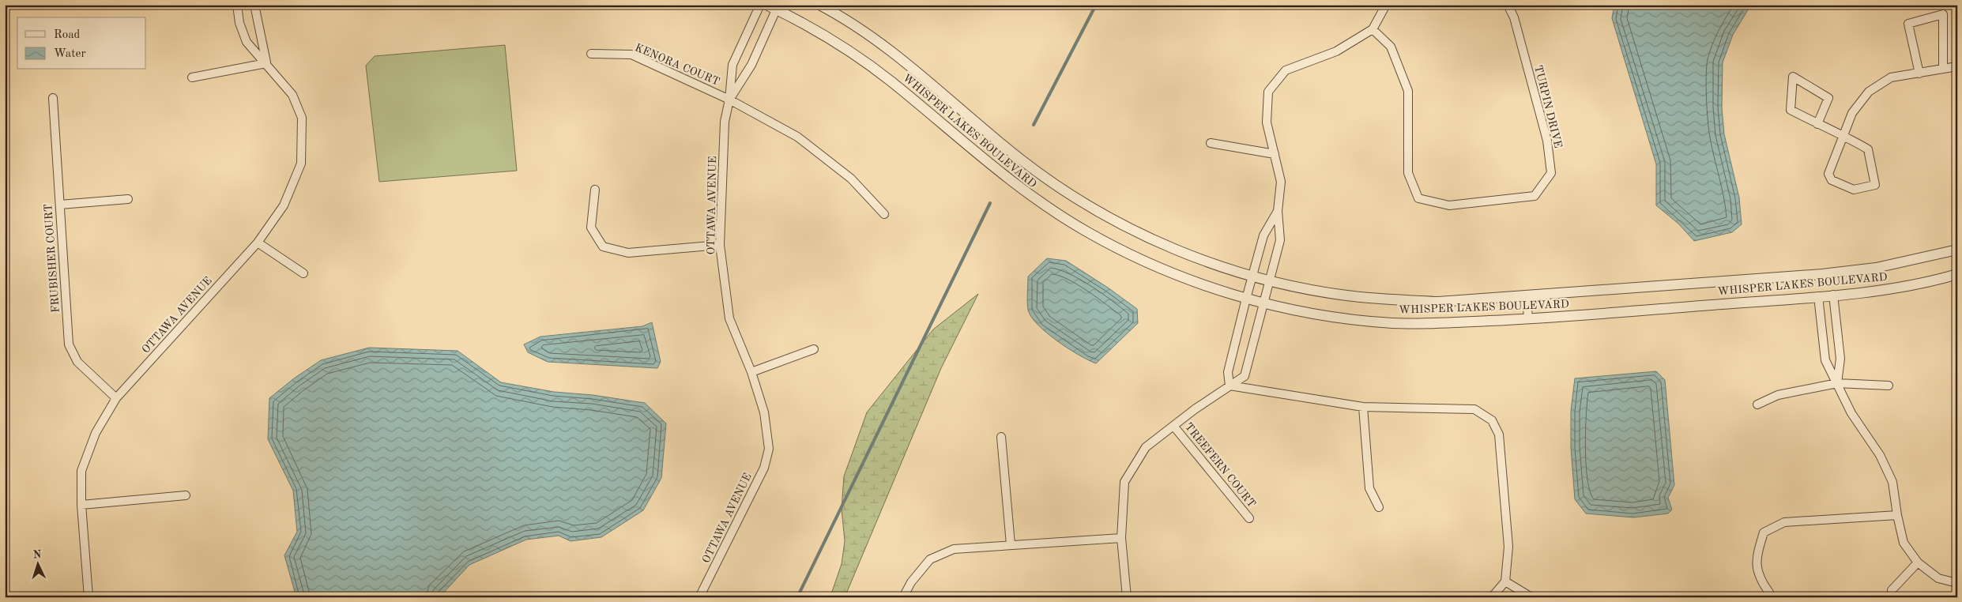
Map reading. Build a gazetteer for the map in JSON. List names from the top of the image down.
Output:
{
  "streets": {
    "street": [
      "KENORA COURT",
      "TURPIN DRIVE",
      "WHISPER LAKES BOULEVARD",
      "OTTAWA AVENUE",
      "FRUBISHER COURT",
      "TREEFERN COURT"
    ]
  },
  "crossings": [
    ["KENORA COURT", "OTTAWA AVENUE"],
    ["WHISPER LAKES BOULEVARD", "OTTAWA AVENUE"],
    ["OTTAWA AVENUE", "FRUBISHER COURT"]
  ],
  "legend": ["Road", "Water"],
  "north": "top"
}
